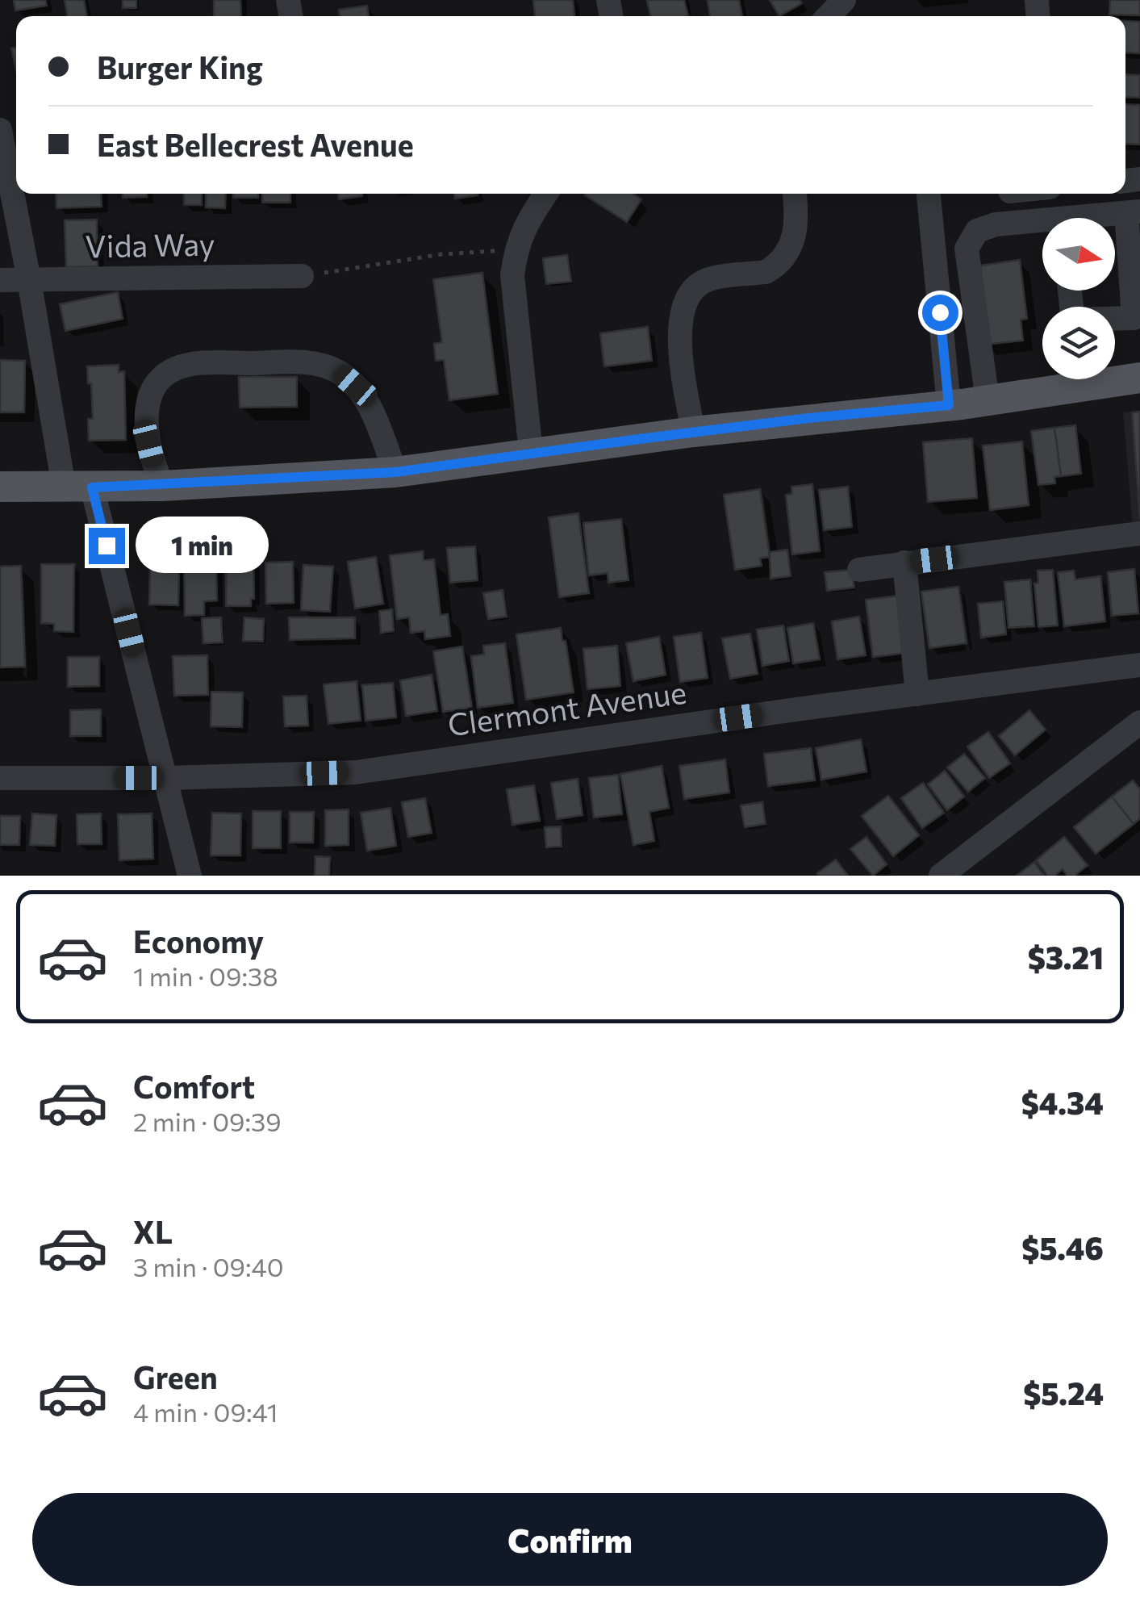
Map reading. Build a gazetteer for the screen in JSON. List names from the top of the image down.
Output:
{
  "streets": {
    "street": ["Vida Way", "Clermont Avenue"]
  },
  "north": "right",
  "page": {
    "banner": ["Burger King", "East Bellecrest Avenue"],
    "bubble": "1 min",
    "list": [
      {
        "name": "Economy",
        "note": "1 min · 09:38",
        "value": "$3.21"
      },
      {
        "name": "Comfort",
        "note": "2 min · 09:39",
        "value": "$4.34"
      },
      {
        "name": "XL",
        "note": "3 min · 09:40",
        "value": "$5.46"
      },
      {
        "name": "Green",
        "note": "4 min · 09:41",
        "value": "$5.24"
      }
    ],
    "buttons": "Confirm"
  }
}
